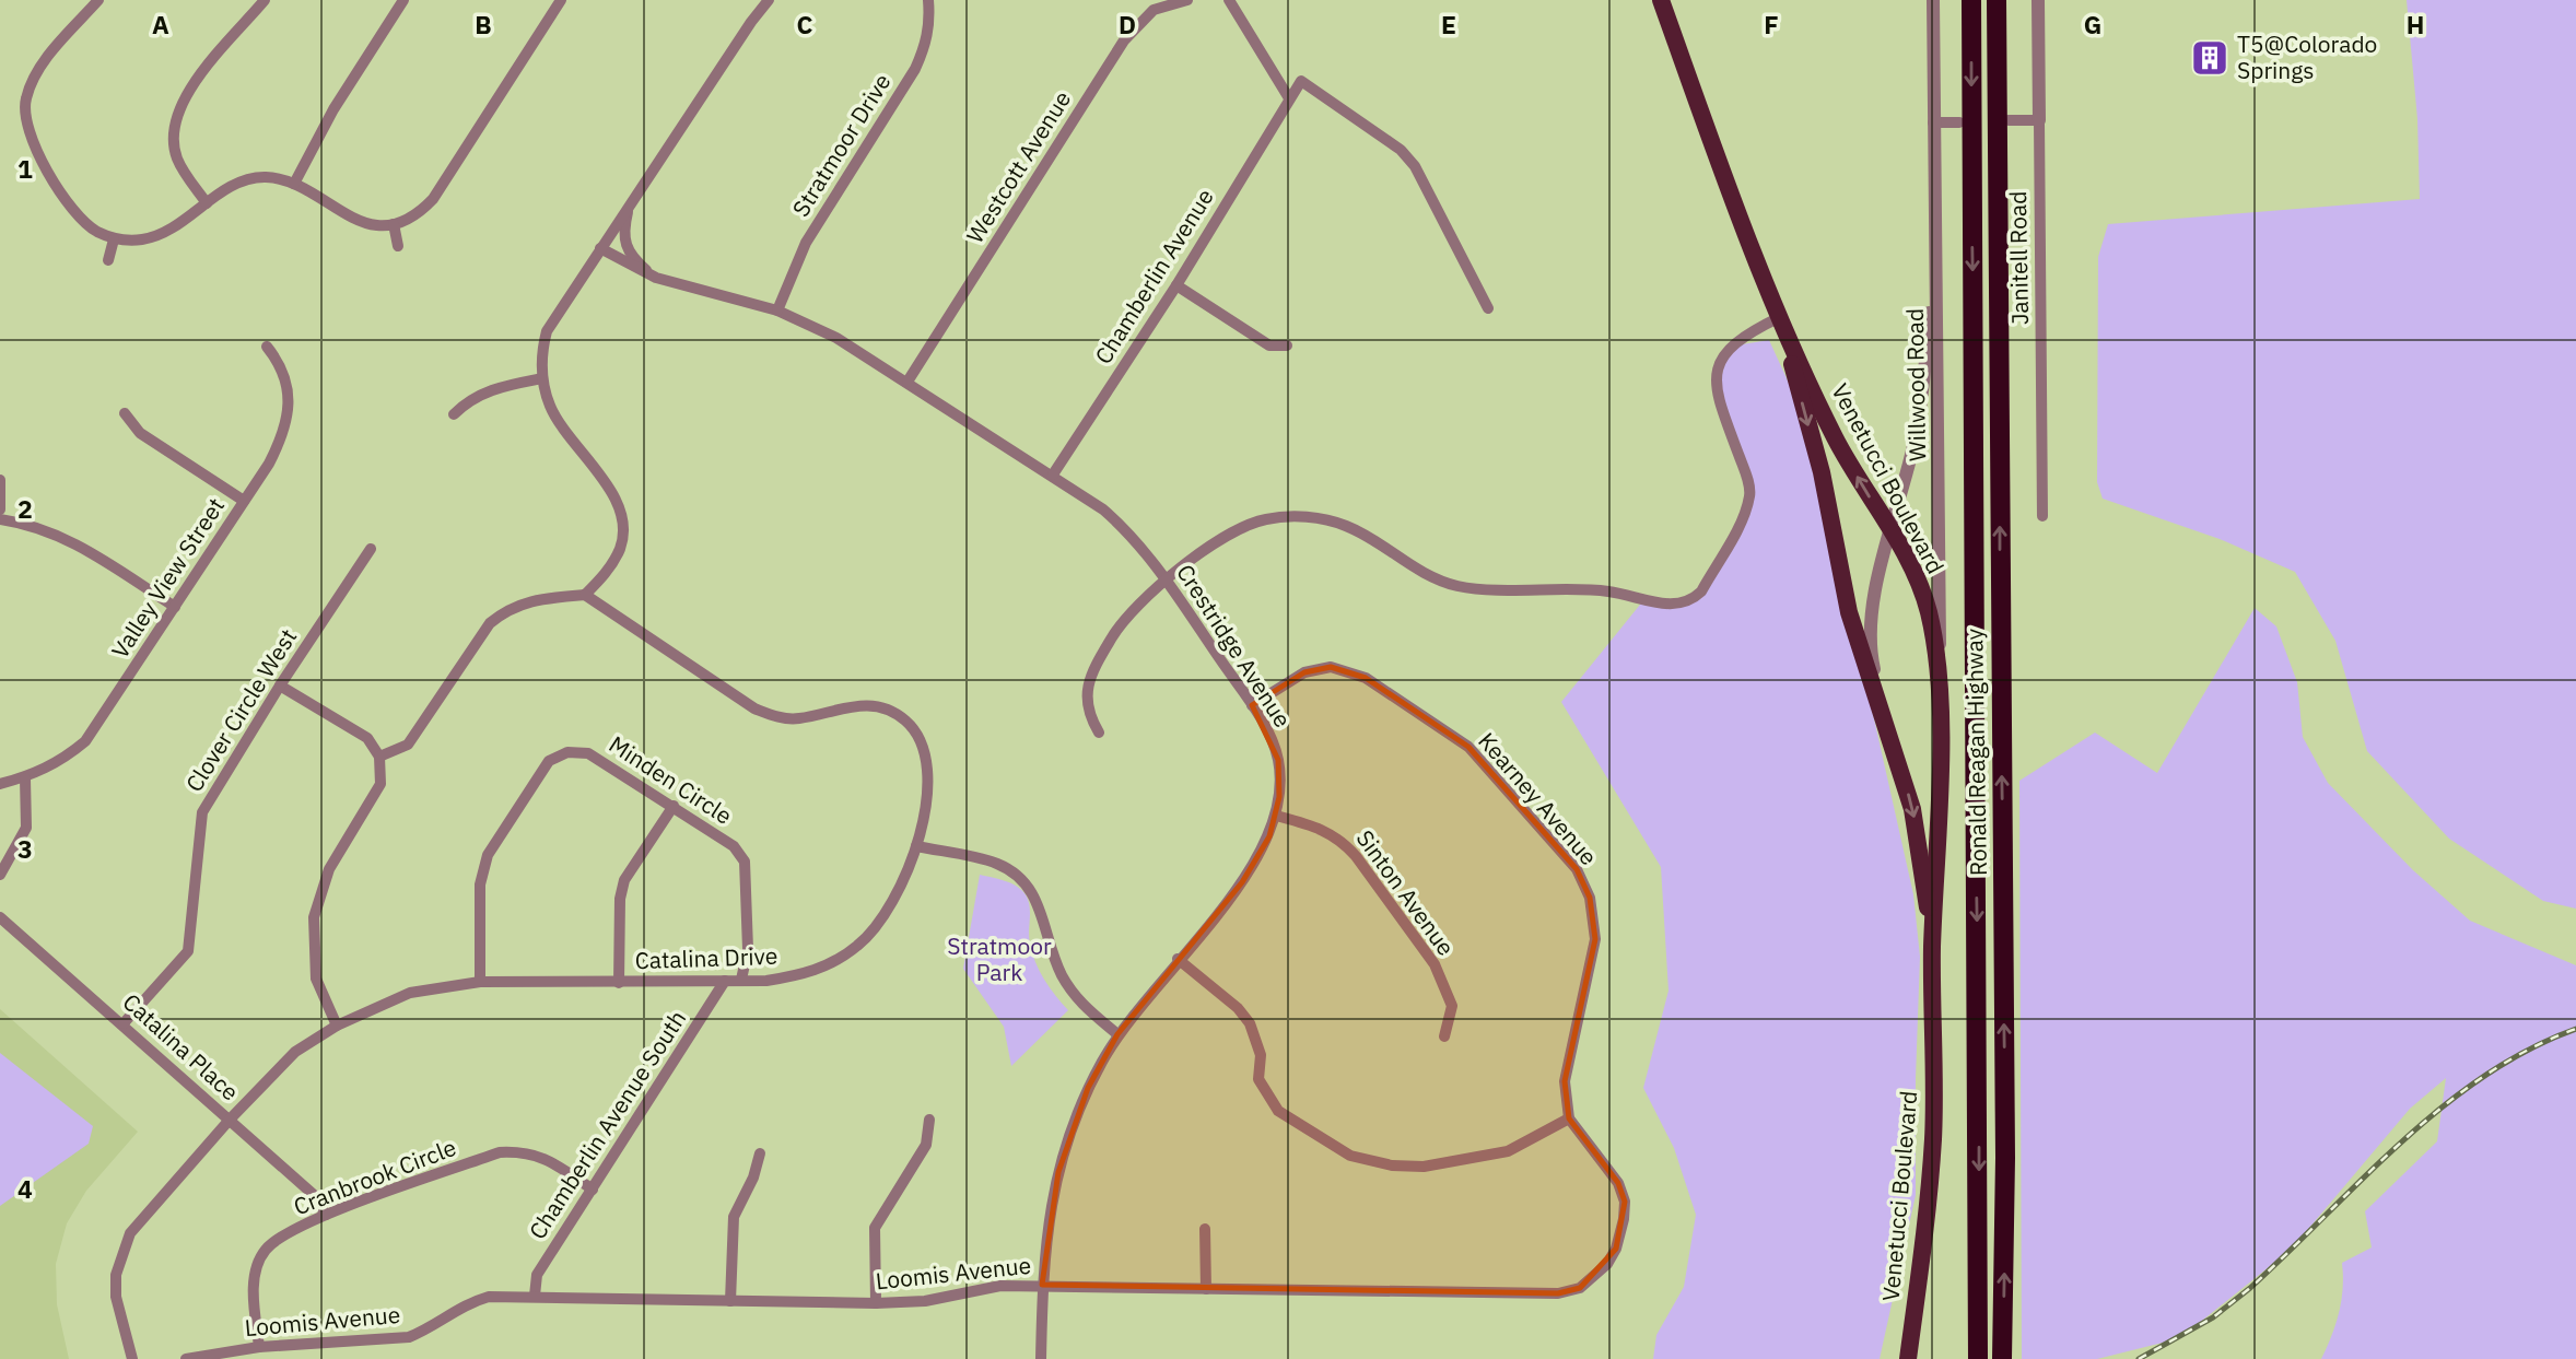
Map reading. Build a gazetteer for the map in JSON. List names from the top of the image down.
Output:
{
  "streets": {
    "highway": ["Ronald Reagan Highway"],
    "main road": ["Venetucci Boulevard"],
    "street": [
      "Stratmoor Drive",
      "Westcott Avenue",
      "Janitell Road",
      "Chamberlin Avenue",
      "Willwood Road",
      "Valley View Street",
      "Crestridge Avenue",
      "Clover Circle West",
      "Minden Circle",
      "Kearney Avenue",
      "Sinton Avenue",
      "Catalina Drive",
      "Catalina Place",
      "Chamberlin Avenue South",
      "Cranbrook Circle",
      "Loomis Avenue"
    ]
  },
  "crossings": [
    ["Stratmoor Drive", "Crestridge Avenue"],
    ["Westcott Avenue", "Crestridge Avenue"],
    ["Chamberlin Avenue", "Crestridge Avenue"],
    ["Willwood Road", "Venetucci Boulevard"],
    ["Crestridge Avenue", "Kearney Avenue"],
    ["Crestridge Avenue", "Sinton Avenue"],
    ["Crestridge Avenue", "Loomis Avenue"],
    ["Clover Circle West", "Catalina Place"],
    ["Minden Circle", "Catalina Drive"],
    ["Kearney Avenue", "Loomis Avenue"],
    ["Catalina Drive", "Catalina Place"],
    ["Catalina Drive", "Chamberlin Avenue South"],
    ["Catalina Place", "Cranbrook Circle"],
    ["Chamberlin Avenue South", "Cranbrook Circle"],
    ["Chamberlin Avenue South", "Loomis Avenue"],
    ["Cranbrook Circle", "Loomis Avenue"]
  ],
  "parks": ["Stratmoor Park"],
  "places": {
    "building": ["T5@Colorado Springs"]
  },
  "grid": {
    "columns": [
      "A",
      "B",
      "C",
      "D",
      "E",
      "F",
      "G",
      "H"
    ],
    "rows": [
      "1",
      "2",
      "3",
      "4"
    ]
  }
}
